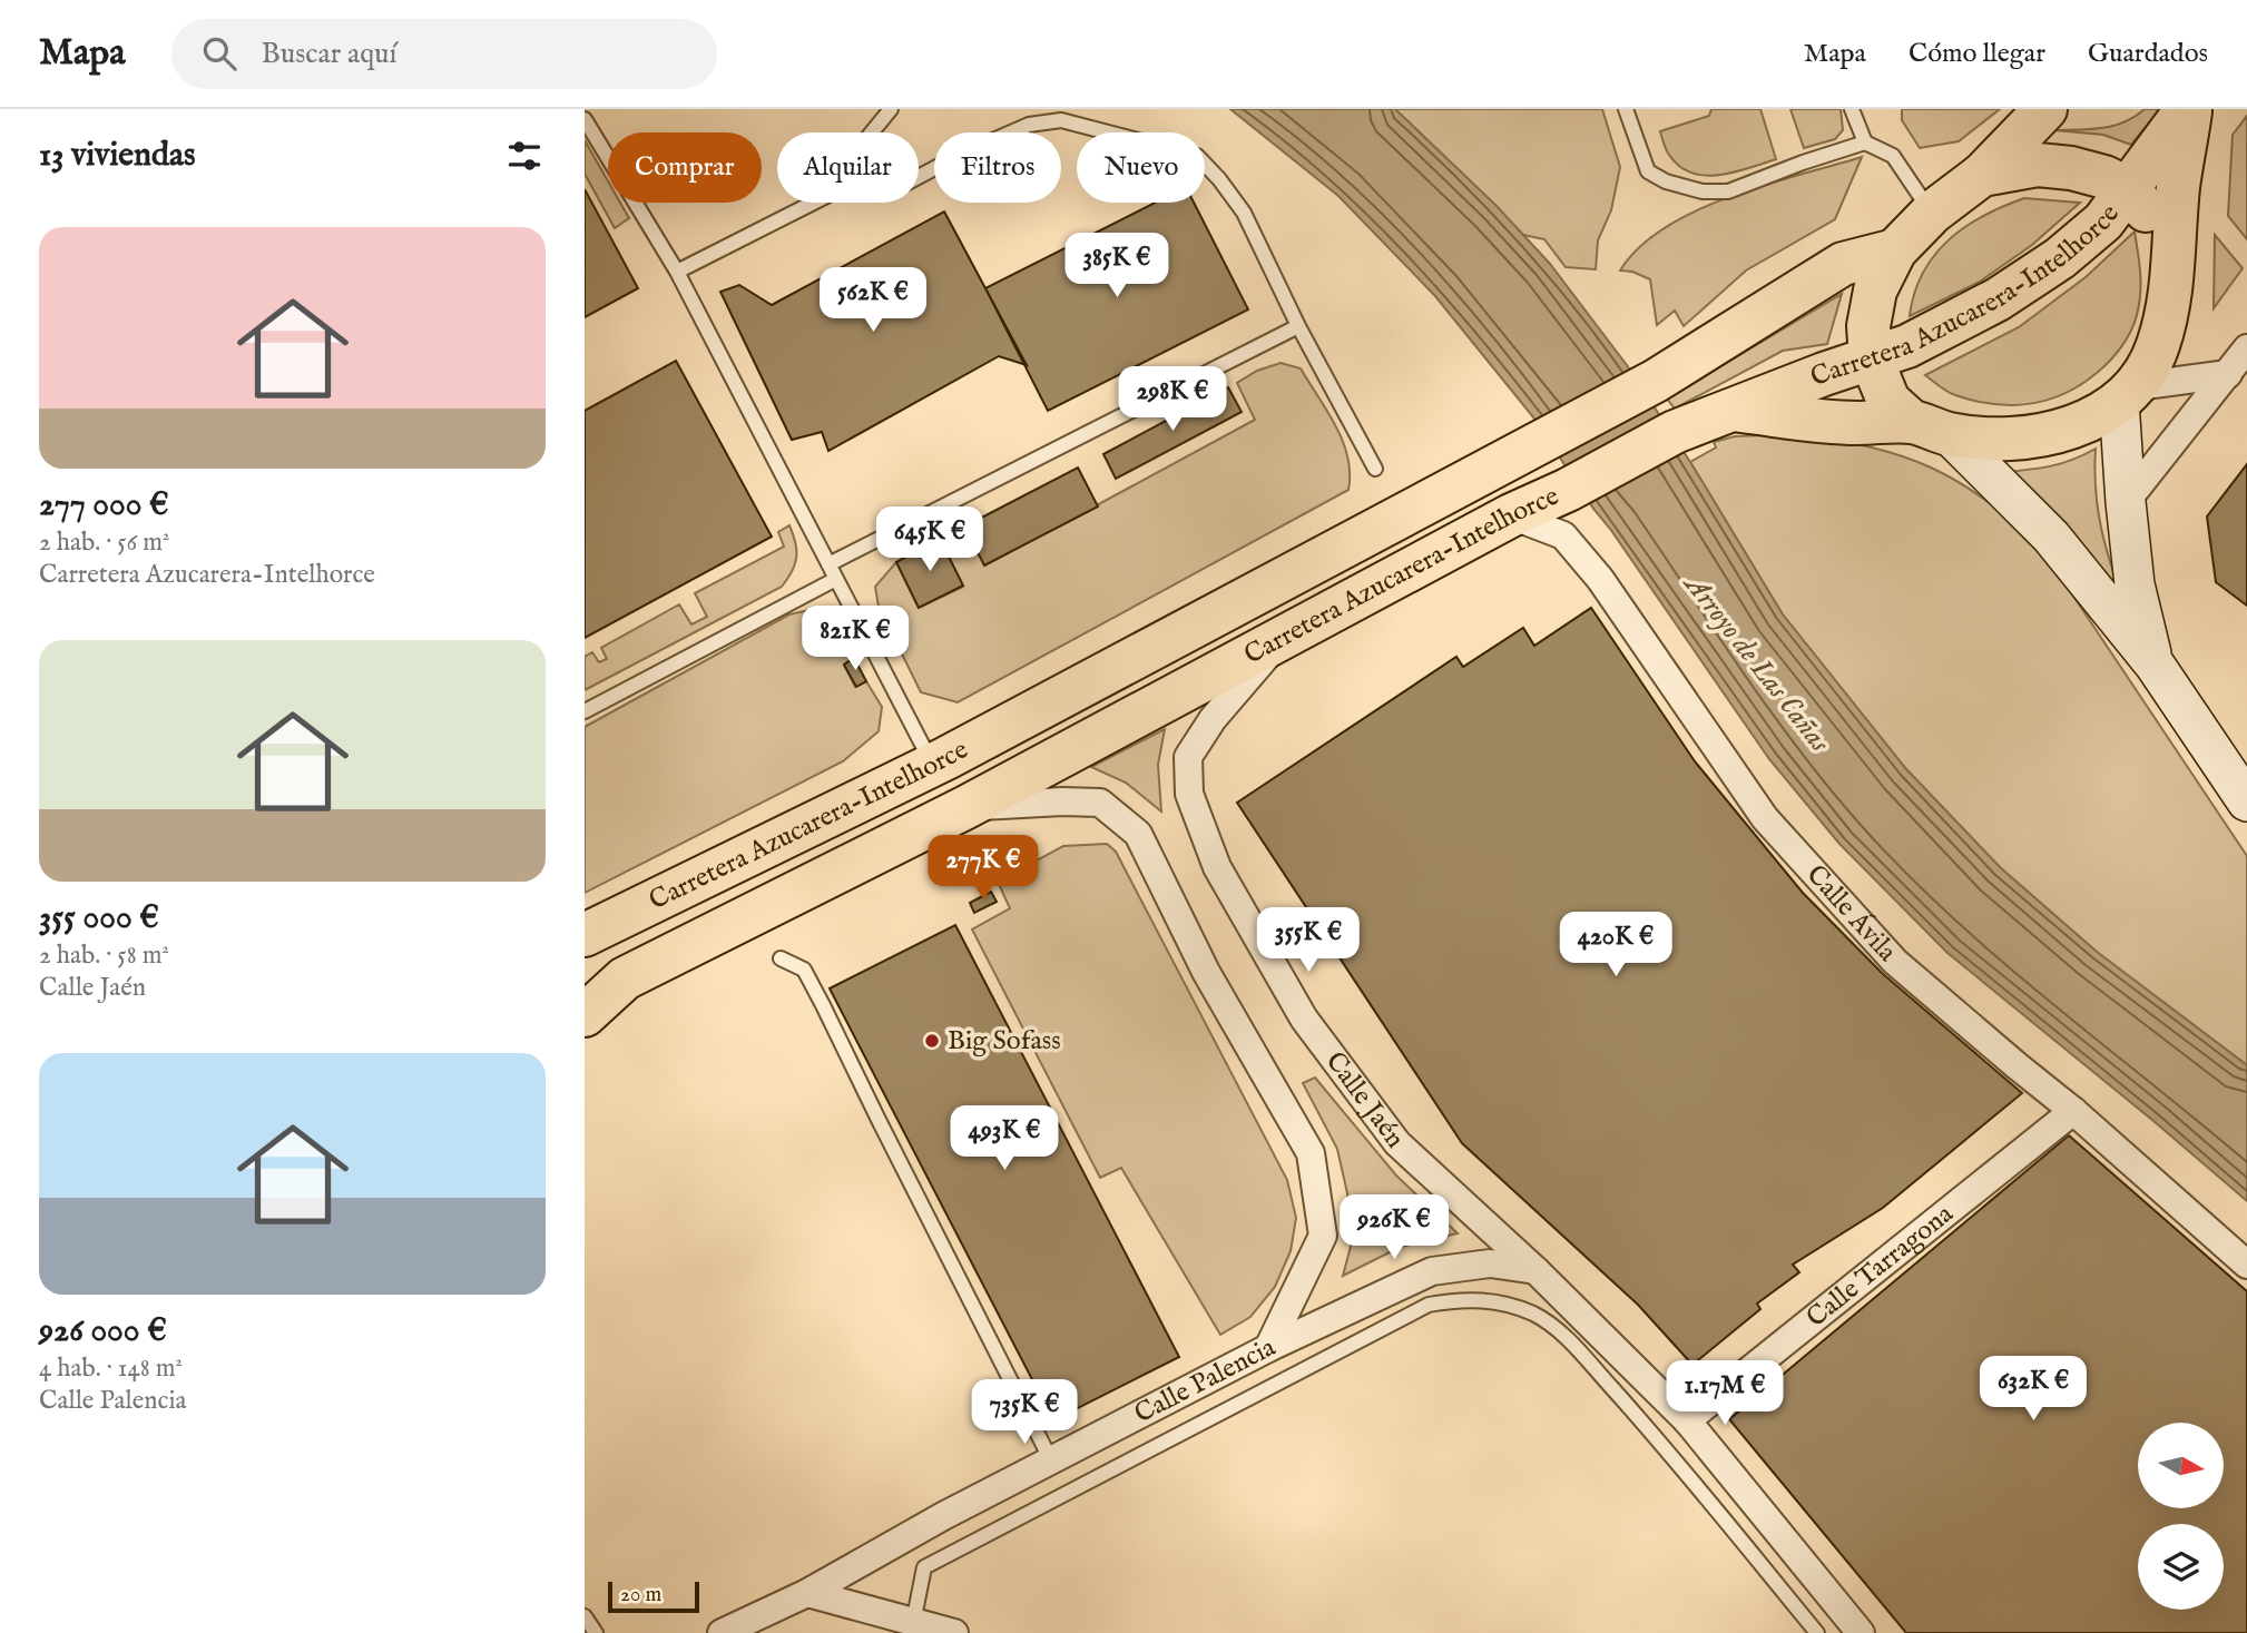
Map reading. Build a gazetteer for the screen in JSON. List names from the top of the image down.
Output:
{
  "streets": {
    "main road": ["Carretera Azucarera-Intelhorce"],
    "street": [
      "Calle Ávila",
      "Calle Jaén",
      "Calle Tarragona",
      "Calle Palencia"
    ]
  },
  "crossings": [
    ["Carretera Azucarera-Intelhorce", "Calle Ávila"],
    ["Carretera Azucarera-Intelhorce", "Calle Jaén"],
    ["Calle Ávila", "Calle Tarragona"],
    ["Calle Jaén", "Calle Tarragona"],
    ["Calle Jaén", "Calle Palencia"]
  ],
  "water": ["Arroyo de Las Cañas"],
  "places": ["Big Sofass"],
  "scale_bar": "20 m",
  "north": "right",
  "page": {
    "header": "Mapa",
    "search": "Buscar aquí",
    "nav": ["Mapa", "Cómo llegar", "Guardados"],
    "heading": "13 viviendas",
    "chip": [
      "Comprar",
      "Alquilar",
      "Filtros",
      "Nuevo"
    ],
    "list": [
      {
        "name": "277 000 €",
        "note": "2 hab. · 56 m² · Carretera Azucarera-Intelhorce"
      },
      {
        "name": "355 000 €",
        "note": "2 hab. · 58 m² · Calle Jaén"
      },
      {
        "name": "926 000 €",
        "note": "4 hab. · 148 m² · Calle Palencia"
      }
    ],
    "price": [
      "385K €",
      "562K €",
      "298K €",
      "645K €",
      "821K €",
      "277K €",
      "355K €",
      "420K €",
      "493K €",
      "926K €",
      "632K €",
      "1.17M €",
      "735K €"
    ],
    "scale": "20 m"
  }
}
